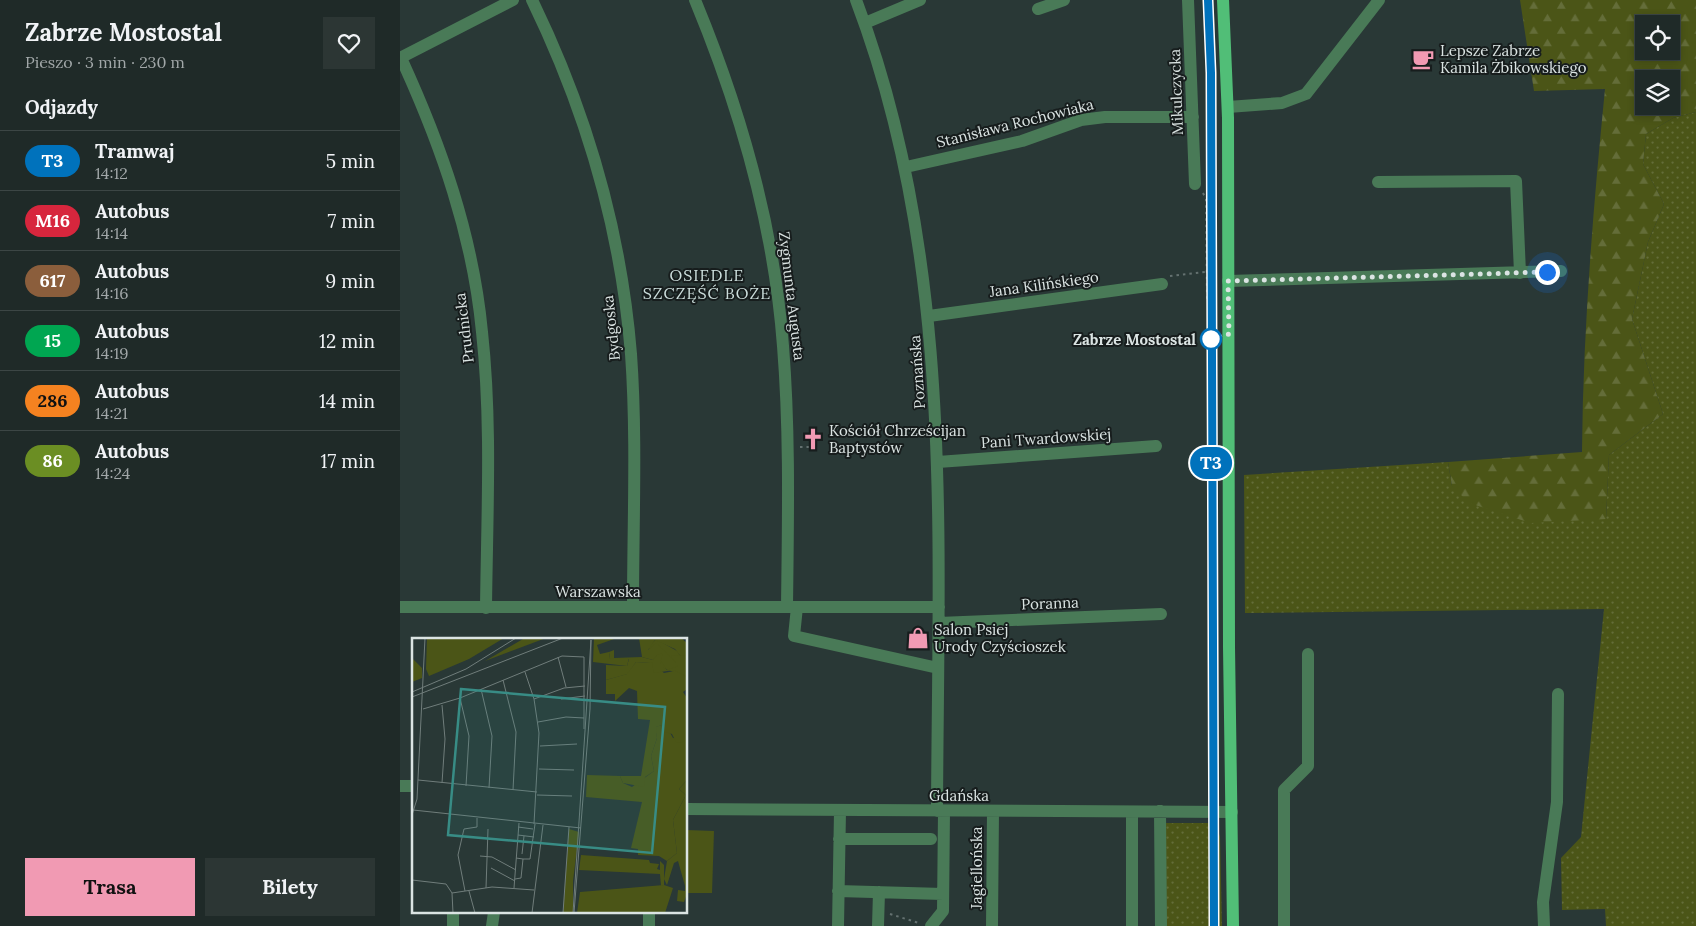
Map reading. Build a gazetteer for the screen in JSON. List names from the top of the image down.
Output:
{
  "streets": {
    "street": [
      "Mikulczycka",
      "Stanisława Rochowiaka",
      "Jana Kilińskiego",
      "Zygmunta Augusta",
      "Prudnicka",
      "Bydgoska",
      "Poznańska",
      "Pani Twardowskiej",
      "Warszawska",
      "Poranna",
      "Gdańska",
      "Jagiellońska"
    ]
  },
  "crossings": [
    ["Mikulczycka", "Stanisława Rochowiaka"],
    ["Stanisława Rochowiaka", "Poznańska"],
    ["Jana Kilińskiego", "Poznańska"],
    ["Zygmunta Augusta", "Warszawska"],
    ["Prudnicka", "Warszawska"],
    ["Bydgoska", "Warszawska"],
    ["Poznańska", "Pani Twardowskiej"],
    ["Poznańska", "Warszawska"],
    ["Poznańska", "Poranna"],
    ["Poznańska", "Gdańska"],
    ["Gdańska", "Jagiellońska"]
  ],
  "districts": ["OSIEDLE SZCZĘŚĆ BOŻE"],
  "places": {
    "cafe": ["Lepsze Zabrze Kamila Żbikowskiego"],
    "other": ["Zabrze Mostostal"],
    "church": ["Kościół Chrześcijan Baptystów"],
    "shop": ["Salon Psiej Urody Czyścioszek"]
  },
  "lines": ["tram line T3"],
  "page": {
    "heading": [
      ["Zabrze Mostostal", "Pieszo · 3 min · 230 m"],
      "Odjazdy"
    ],
    "on_map": "T3",
    "list": [
      {
        "mark": "T3",
        "name": "Tramwaj",
        "note": "14:12",
        "value": "5 min"
      },
      {
        "mark": "M16",
        "name": "Autobus",
        "note": "14:14",
        "value": "7 min"
      },
      {
        "mark": "617",
        "name": "Autobus",
        "note": "14:16",
        "value": "9 min"
      },
      {
        "mark": "15",
        "name": "Autobus",
        "note": "14:19",
        "value": "12 min"
      },
      {
        "mark": "286",
        "name": "Autobus",
        "note": "14:21",
        "value": "14 min"
      },
      {
        "mark": "86",
        "name": "Autobus",
        "note": "14:24",
        "value": "17 min"
      }
    ],
    "buttons": ["Trasa", "Bilety"]
  }
}
